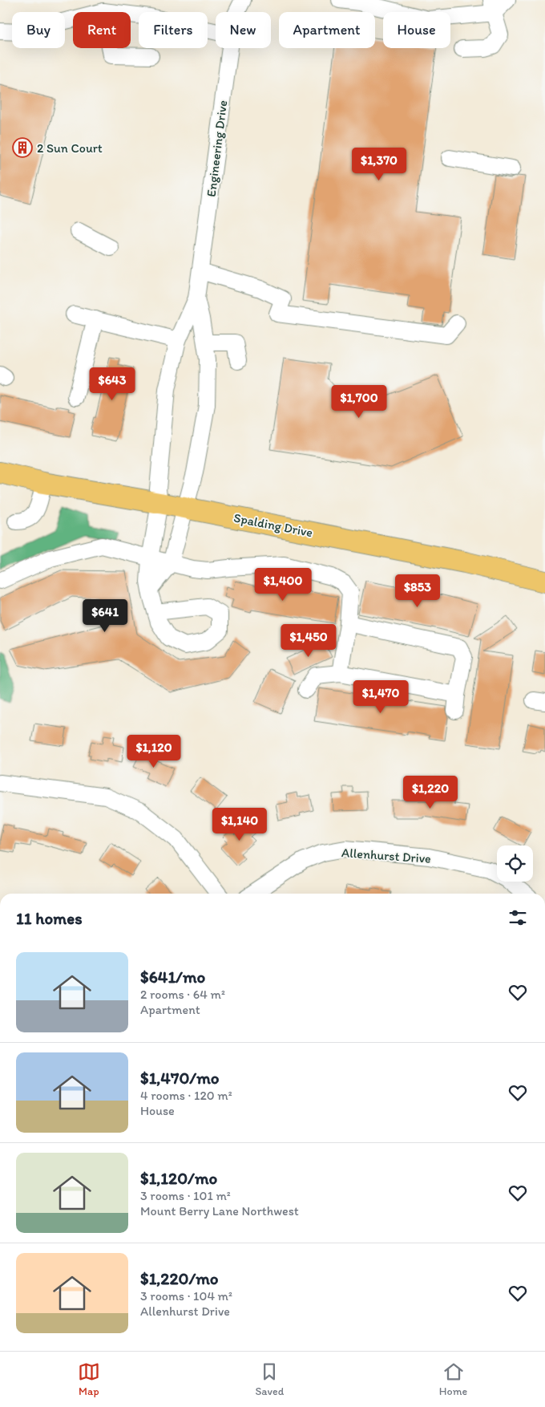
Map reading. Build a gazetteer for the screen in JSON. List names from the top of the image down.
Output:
{
  "streets": {
    "main road": ["Spalding Drive"],
    "street": ["Engineering Drive", "Allenhurst Drive"]
  },
  "crossings": [
    ["Engineering Drive", "Spalding Drive"]
  ],
  "places": {
    "building": ["2 Sun Court"]
  },
  "page": {
    "chip": [
      "Buy",
      "Rent",
      "Filters",
      "New",
      "Apartment",
      "House"
    ],
    "price": [
      "$1,370",
      "$643",
      "$1,700",
      "$1,400",
      "$853",
      "$641",
      "$1,450",
      "$1,470",
      "$1,120",
      "$1,220",
      "$1,140"
    ],
    "heading": "11 homes",
    "list": [
      {
        "name": "$641/mo",
        "note": "2 rooms · 64 m² · Apartment"
      },
      {
        "name": "$1,470/mo",
        "note": "4 rooms · 120 m² · House"
      },
      {
        "name": "$1,120/mo",
        "note": "3 rooms · 101 m² · Mount Berry Lane Northwest"
      },
      {
        "name": "$1,220/mo",
        "note": "3 rooms · 104 m² · Allenhurst Drive"
      }
    ],
    "tabs": ["Map", "Saved", "Home"]
  }
}
